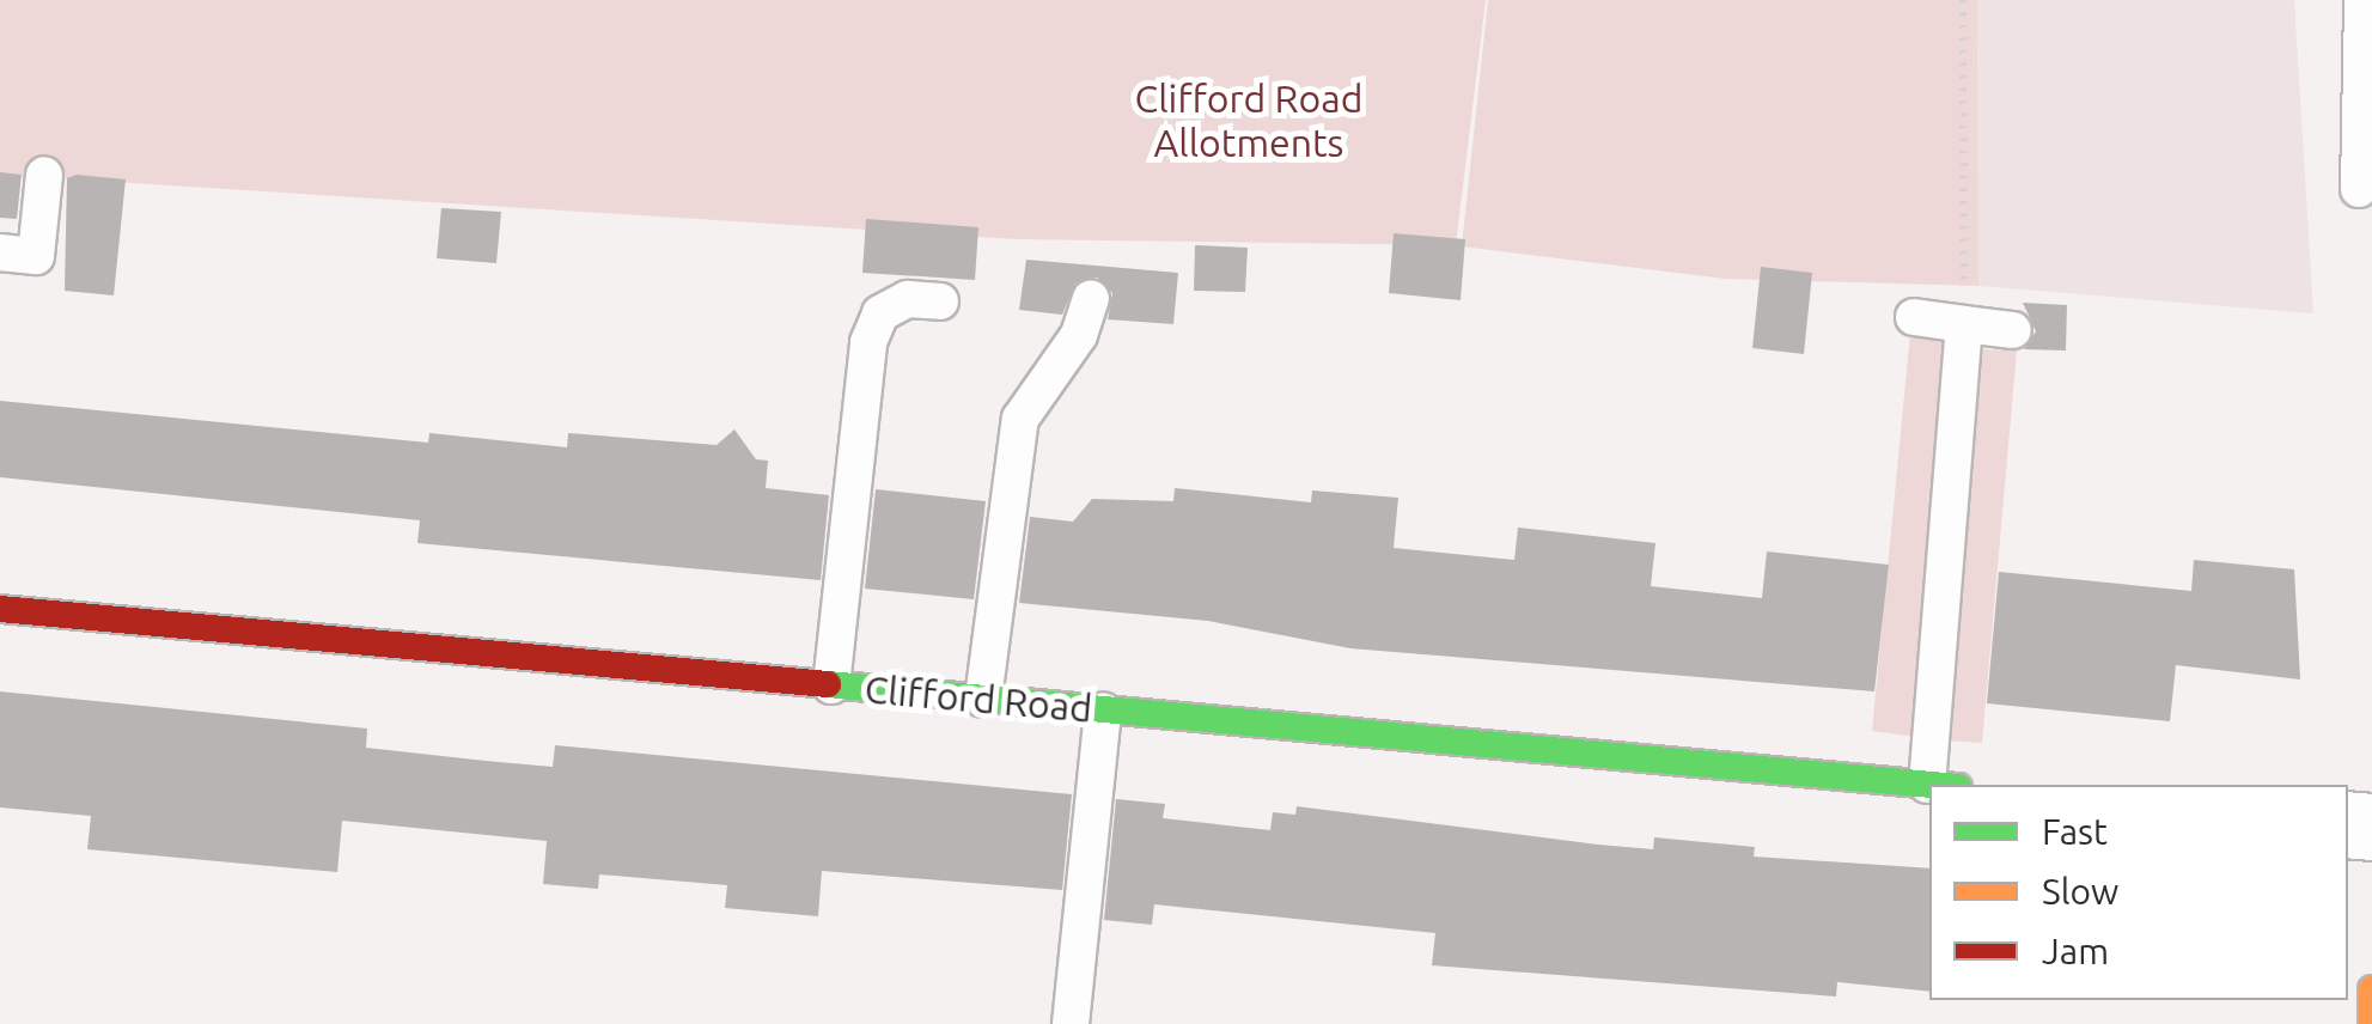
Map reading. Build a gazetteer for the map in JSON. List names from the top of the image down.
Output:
{
  "streets": {
    "street": ["Clifford Road"]
  },
  "parks": ["Clifford Road Allotments"],
  "legend": ["Fast", "Slow", "Jam"]
}
